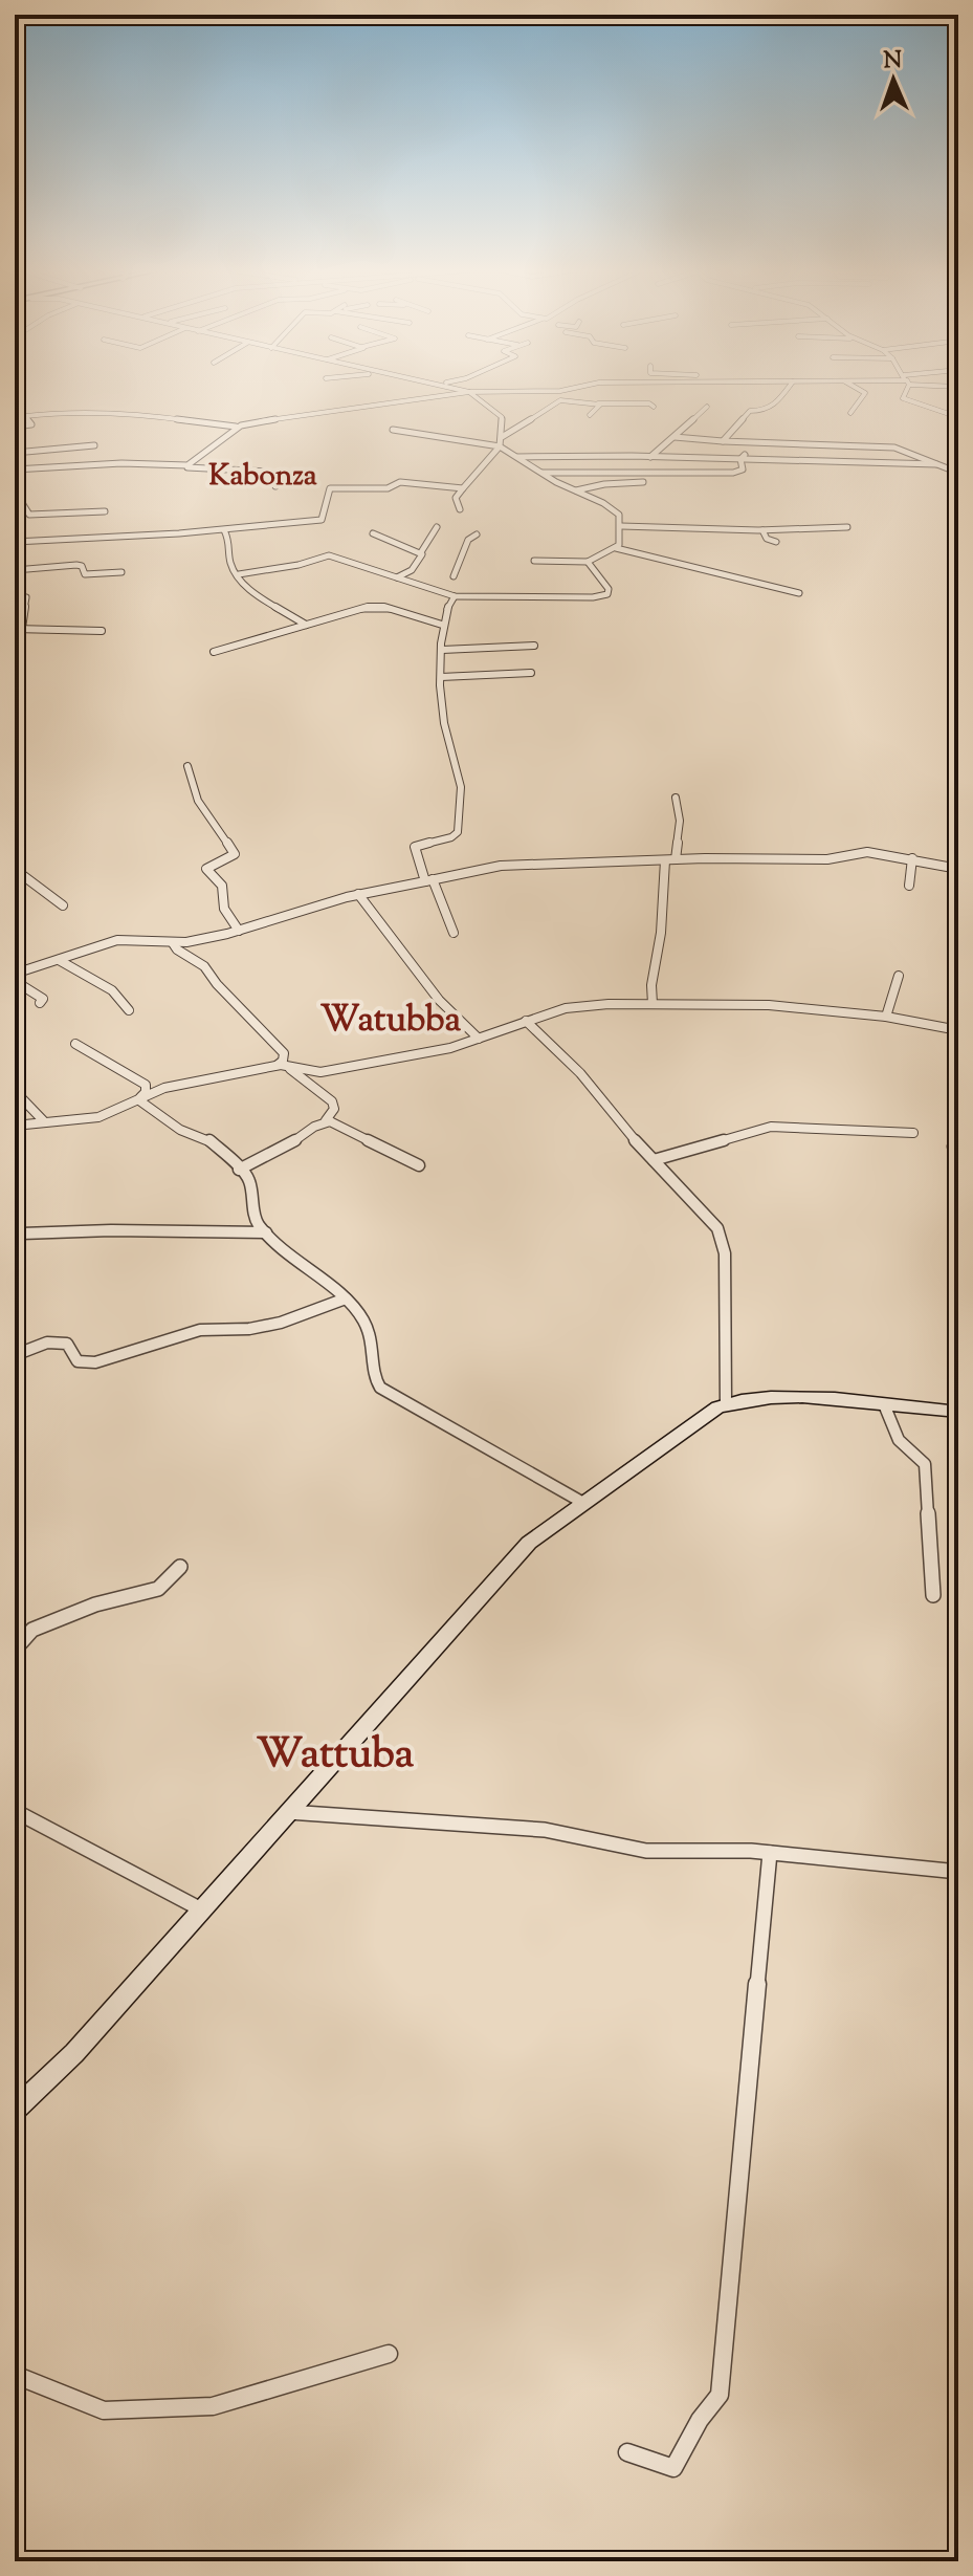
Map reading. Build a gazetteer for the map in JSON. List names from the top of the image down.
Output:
{
  "districts": ["Kabonza", "Watubba", "Wattuba"],
  "north": "top"
}
